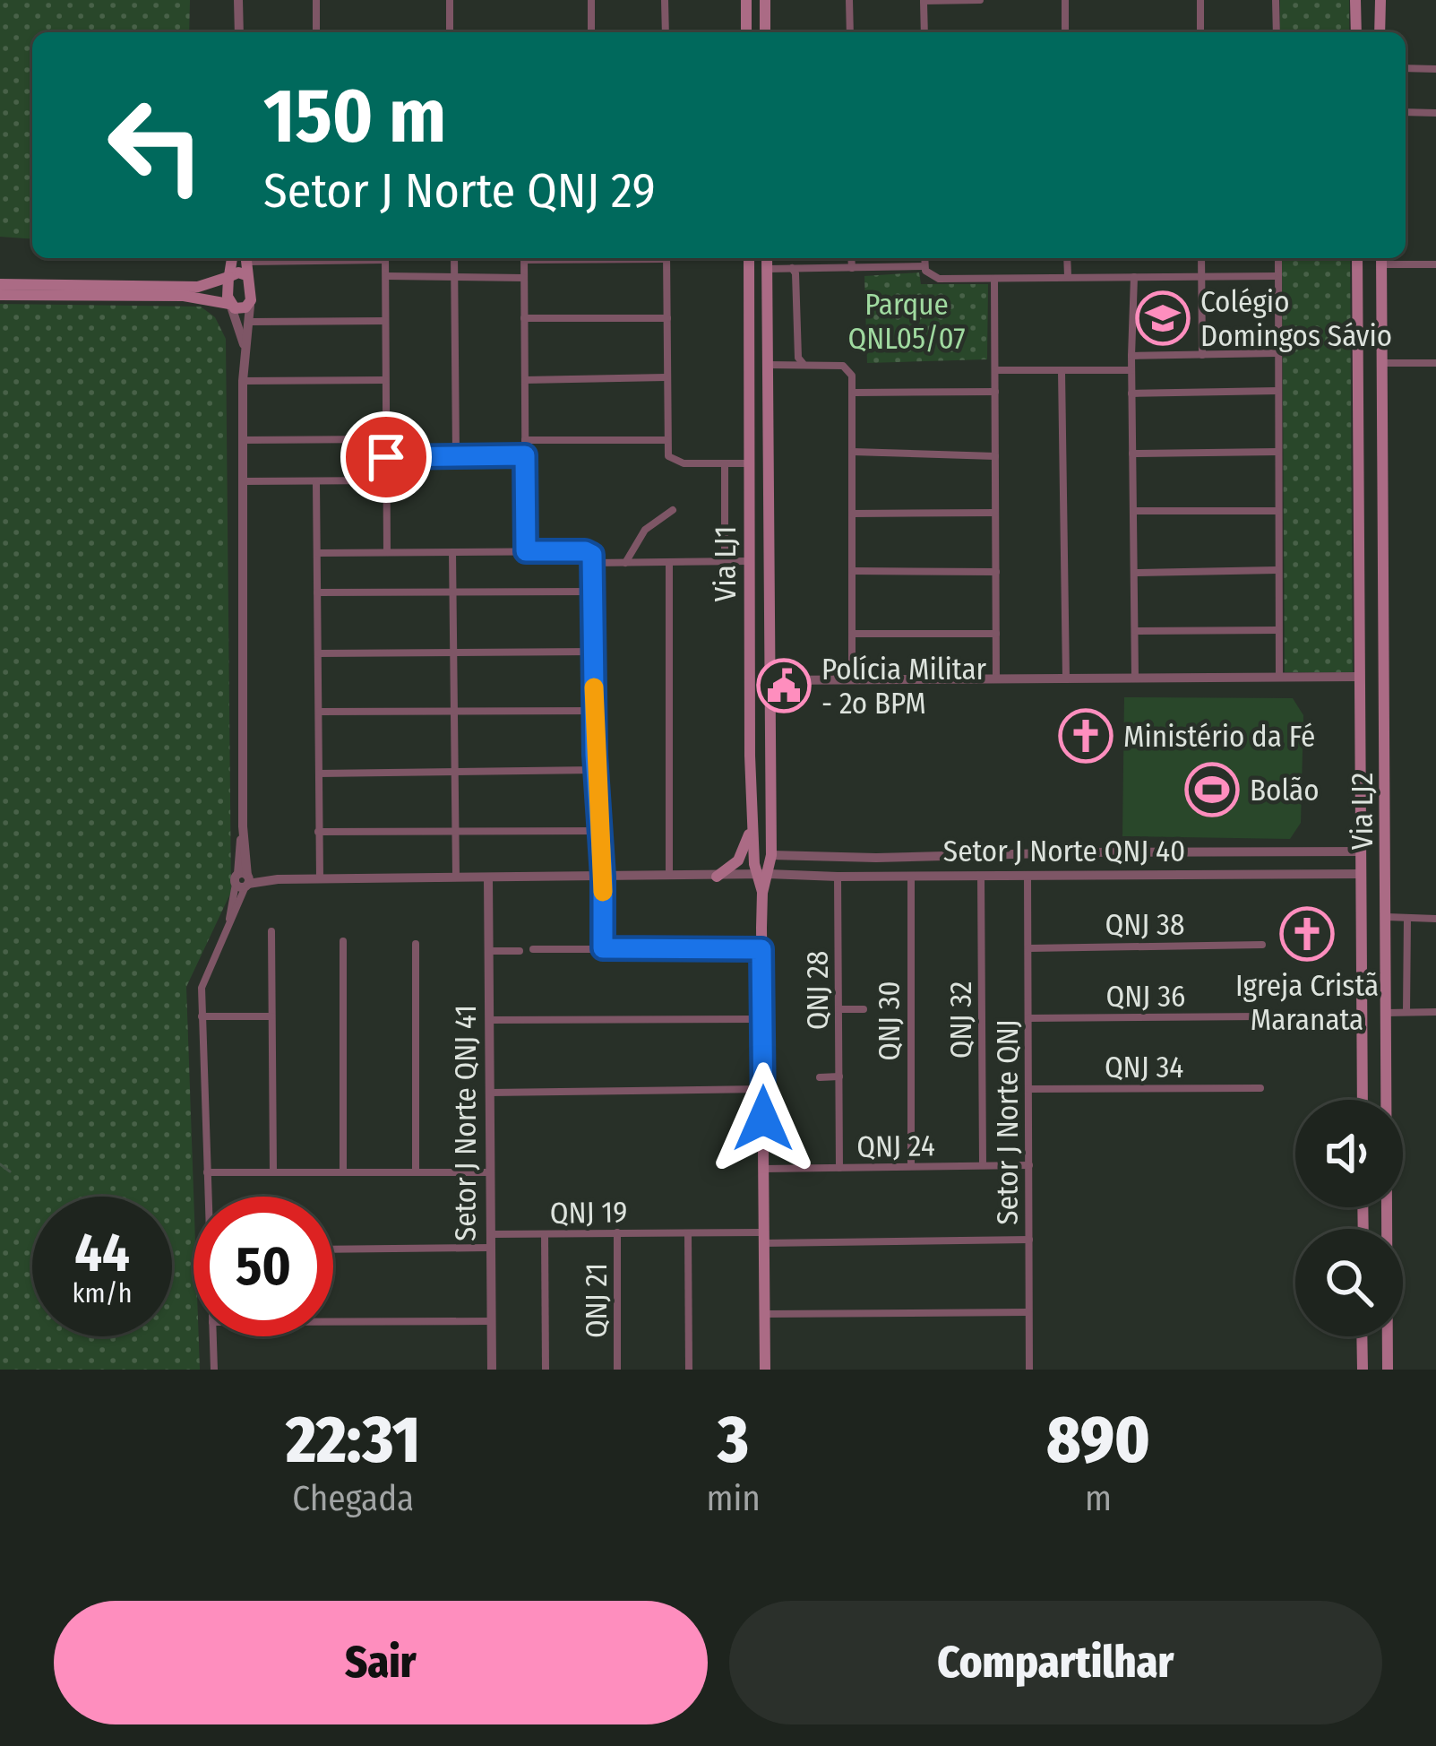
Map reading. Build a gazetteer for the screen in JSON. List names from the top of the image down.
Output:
{
  "streets": {
    "main road": ["Via LJ1", "Via LJ2"],
    "street": [
      "Setor J Norte QNJ 40",
      "QNJ 38",
      "QNJ 28",
      "QNJ 36",
      "QNJ 32",
      "QNJ 30",
      "QNJ 34",
      "Setor J Norte QNJ",
      "Setor J Norte QNJ 41",
      "QNJ 24",
      "QNJ 19",
      "QNJ 21"
    ]
  },
  "crossings": [
    ["Via LJ1", "Setor J Norte QNJ 40"],
    ["Via LJ2", "Setor J Norte QNJ 40"],
    ["Setor J Norte QNJ 40", "QNJ 28"],
    ["Setor J Norte QNJ 40", "QNJ 32"],
    ["Setor J Norte QNJ 40", "QNJ 30"],
    ["Setor J Norte QNJ 40", "Setor J Norte QNJ"],
    ["Setor J Norte QNJ 40", "Setor J Norte QNJ 41"],
    ["QNJ 38", "Setor J Norte QNJ"],
    ["QNJ 28", "QNJ 24"],
    ["QNJ 36", "Setor J Norte QNJ"],
    ["QNJ 32", "QNJ 24"],
    ["QNJ 30", "QNJ 24"],
    ["QNJ 34", "Setor J Norte QNJ"],
    ["Setor J Norte QNJ", "QNJ 24"],
    ["Setor J Norte QNJ", "QNJ 19"],
    ["Setor J Norte QNJ 41", "QNJ 19"],
    ["QNJ 19", "QNJ 21"]
  ],
  "parks": ["Parque QNL05/07"],
  "places": {
    "school or university": ["Colégio Domingos Sávio"],
    "public building": ["Polícia Militar - 2o BPM"],
    "church": ["Ministério da Fé", "Igreja Cristã Maranata"],
    "sports": ["Bolão"]
  },
  "page": {
    "turn": ["150 m", "Setor J Norte QNJ 29"],
    "speed": "44 km/h",
    "limit": "50",
    "eta": [
      "22:31",
      "Chegada",
      "3",
      "min",
      "890",
      "m"
    ],
    "buttons": ["Sair", "Compartilhar"]
  }
}
